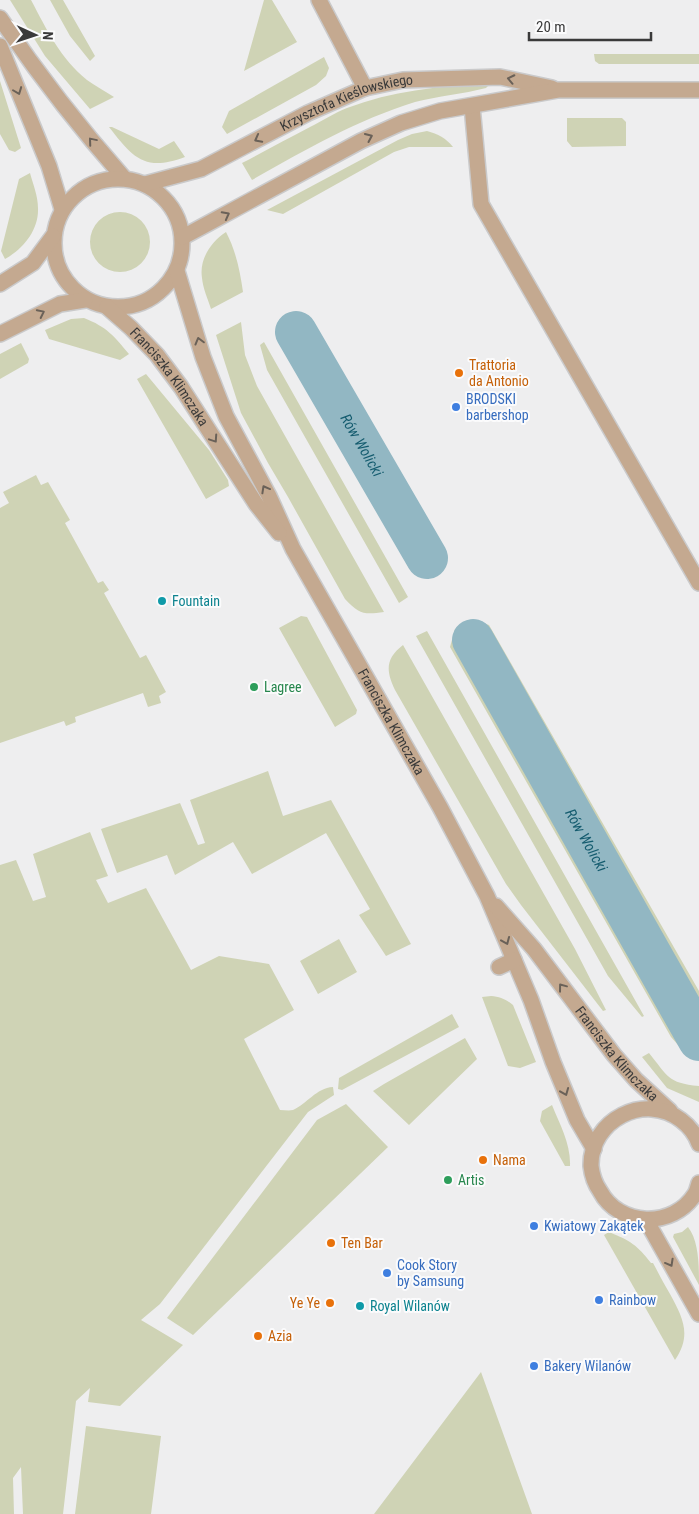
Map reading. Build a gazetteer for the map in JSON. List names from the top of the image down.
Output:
{
  "streets": {
    "street": ["Krzysztofa Kieślowskiego", "Franciszka Klimczaka"]
  },
  "crossings": [
    ["Krzysztofa Kieślowskiego", "Franciszka Klimczaka"]
  ],
  "water": ["Rów Wolicki"],
  "places": [
    "Trattoria da Antonio",
    "BRODSKI barbershop",
    "Fountain",
    "Lagree",
    "Nama",
    "Artis",
    "Kwiatowy Zakątek",
    "Ten Bar",
    "Cook Story by Samsung",
    "Rainbow",
    "Ye Ye",
    "Royal Wilanów",
    "Azia",
    "Bakery Wilanów"
  ],
  "scale_bar": "20 m",
  "north": "right"
}
